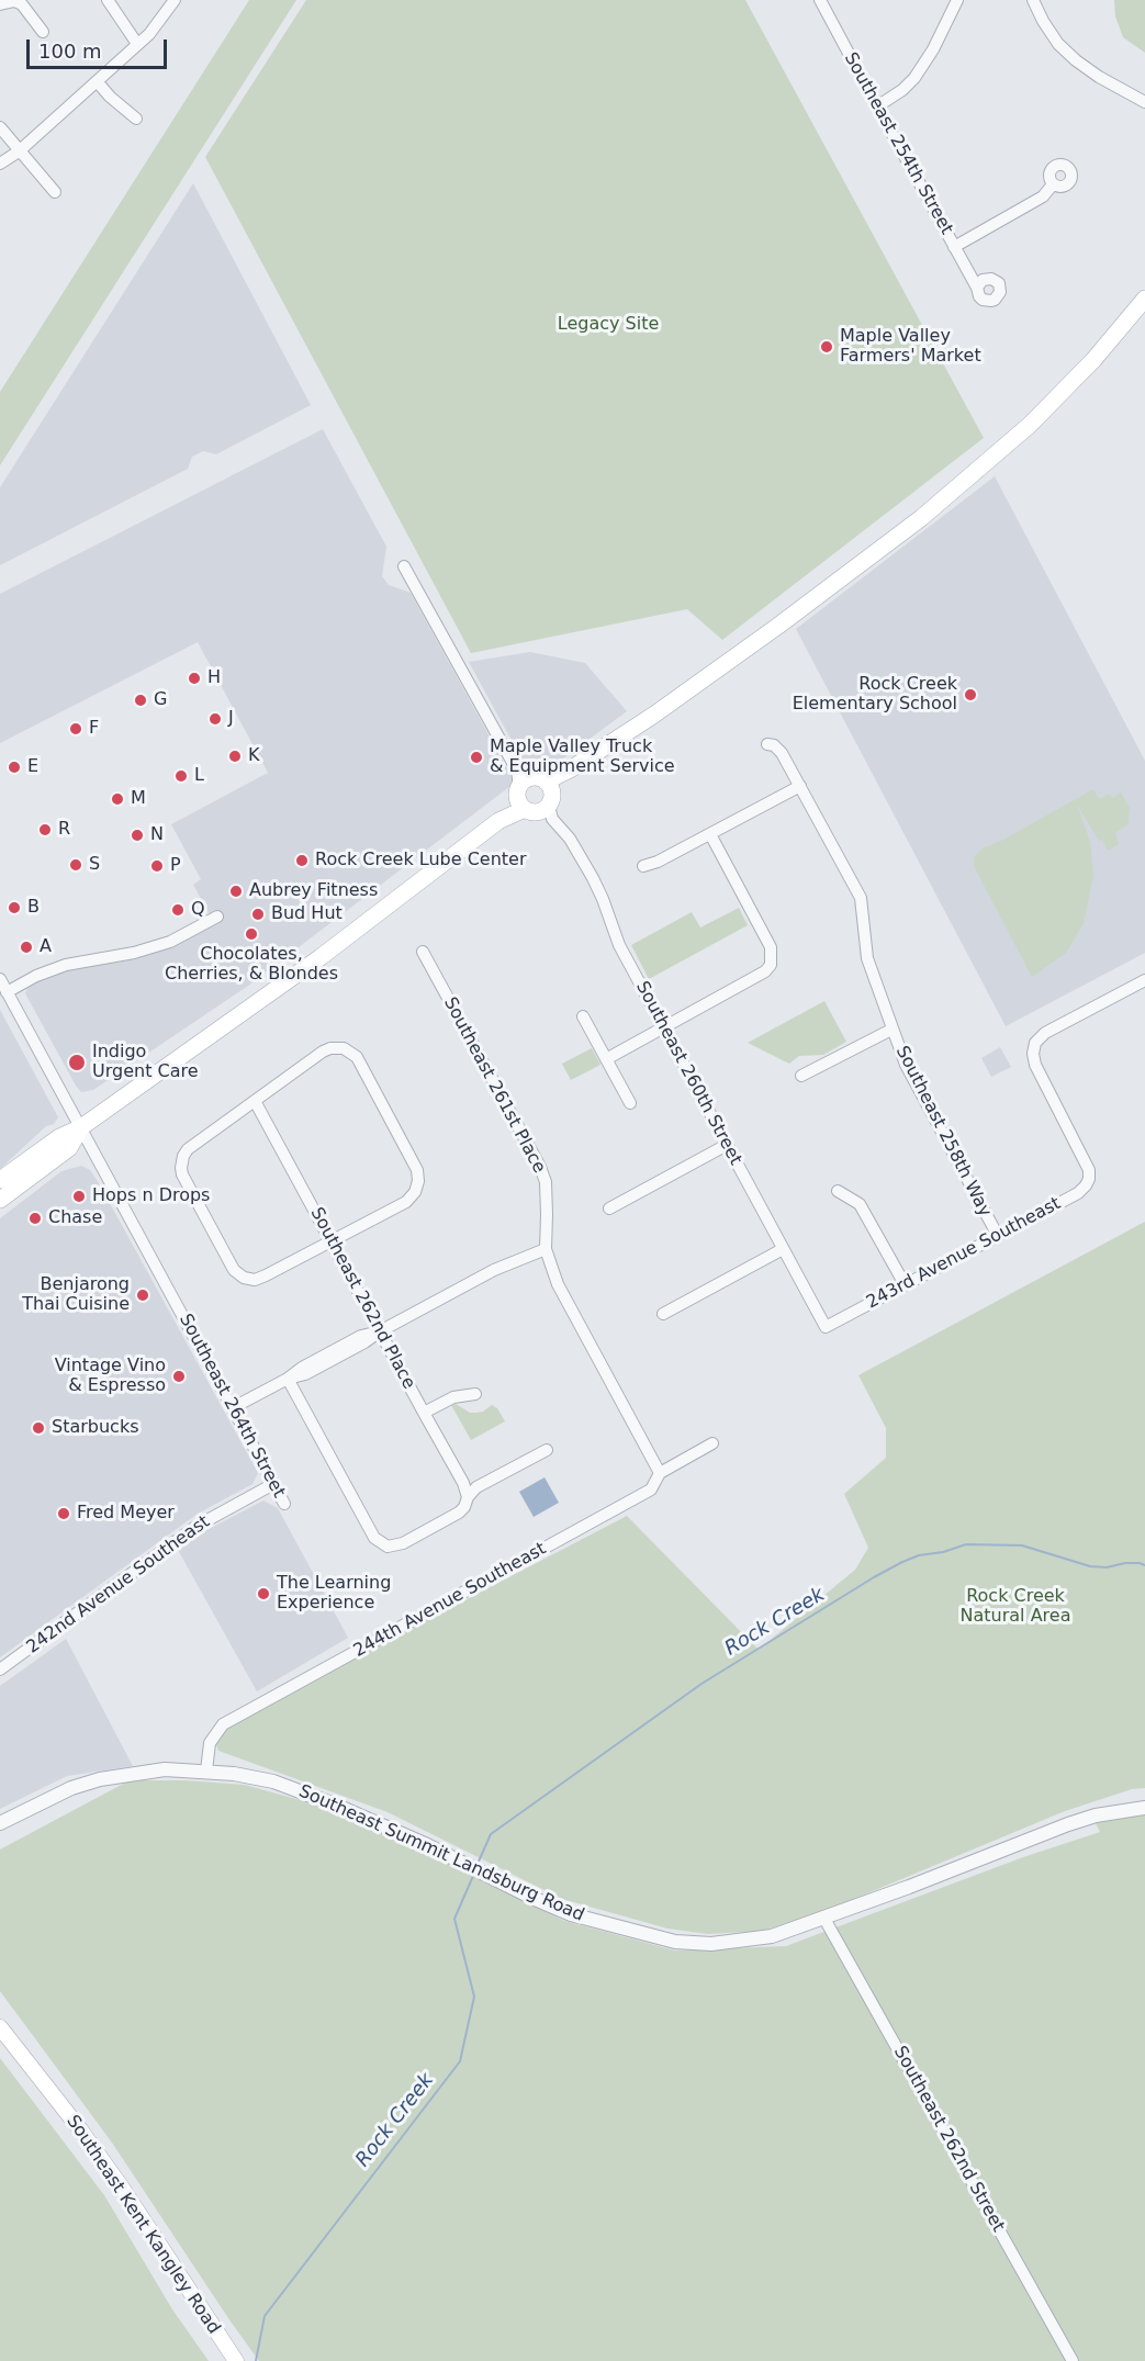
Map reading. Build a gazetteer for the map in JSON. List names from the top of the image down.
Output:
{
  "streets": {
    "main road": ["Southeast Kent Kangley Road"],
    "street": [
      "Southeast 254th Street",
      "Southeast 260th Street",
      "Southeast 261st Place",
      "Southeast 258th Way",
      "243rd Avenue Southeast",
      "Southeast 262nd Place",
      "Southeast 264th Street",
      "242nd Avenue Southeast",
      "244th Avenue Southeast",
      "Southeast Summit Landsburg Road",
      "Southeast 262nd Street"
    ]
  },
  "crossings": [
    ["Southeast 260th Street", "243rd Avenue Southeast"],
    ["Southeast 261st Place", "244th Avenue Southeast"],
    ["Southeast 258th Way", "243rd Avenue Southeast"],
    ["Southeast 264th Street", "242nd Avenue Southeast"],
    ["244th Avenue Southeast", "Southeast Summit Landsburg Road"],
    ["Southeast Summit Landsburg Road", "Southeast 262nd Street"]
  ],
  "water": ["Rock Creek"],
  "parks": ["Legacy Site", "Rock Creek Natural Area"],
  "places": [
    "Maple Valley Farmers' Market",
    "H",
    "Rock Creek Elementary School",
    "G",
    "J",
    "F",
    "K",
    "Maple Valley Truck & Equipment Service",
    "E",
    "L",
    "M",
    "R",
    "N",
    "Rock Creek Lube Center",
    "S",
    "P",
    "Aubrey Fitness",
    "B",
    "Q",
    "Bud Hut",
    "Chocolates, Cherries, & Blondes",
    "A",
    "Indigo Urgent Care",
    "Hops n Drops",
    "Chase",
    "Benjarong Thai Cuisine",
    "Vintage Vino & Espresso",
    "Starbucks",
    "Fred Meyer",
    "The Learning Experience"
  ],
  "scale_bar": "100 m"
}
